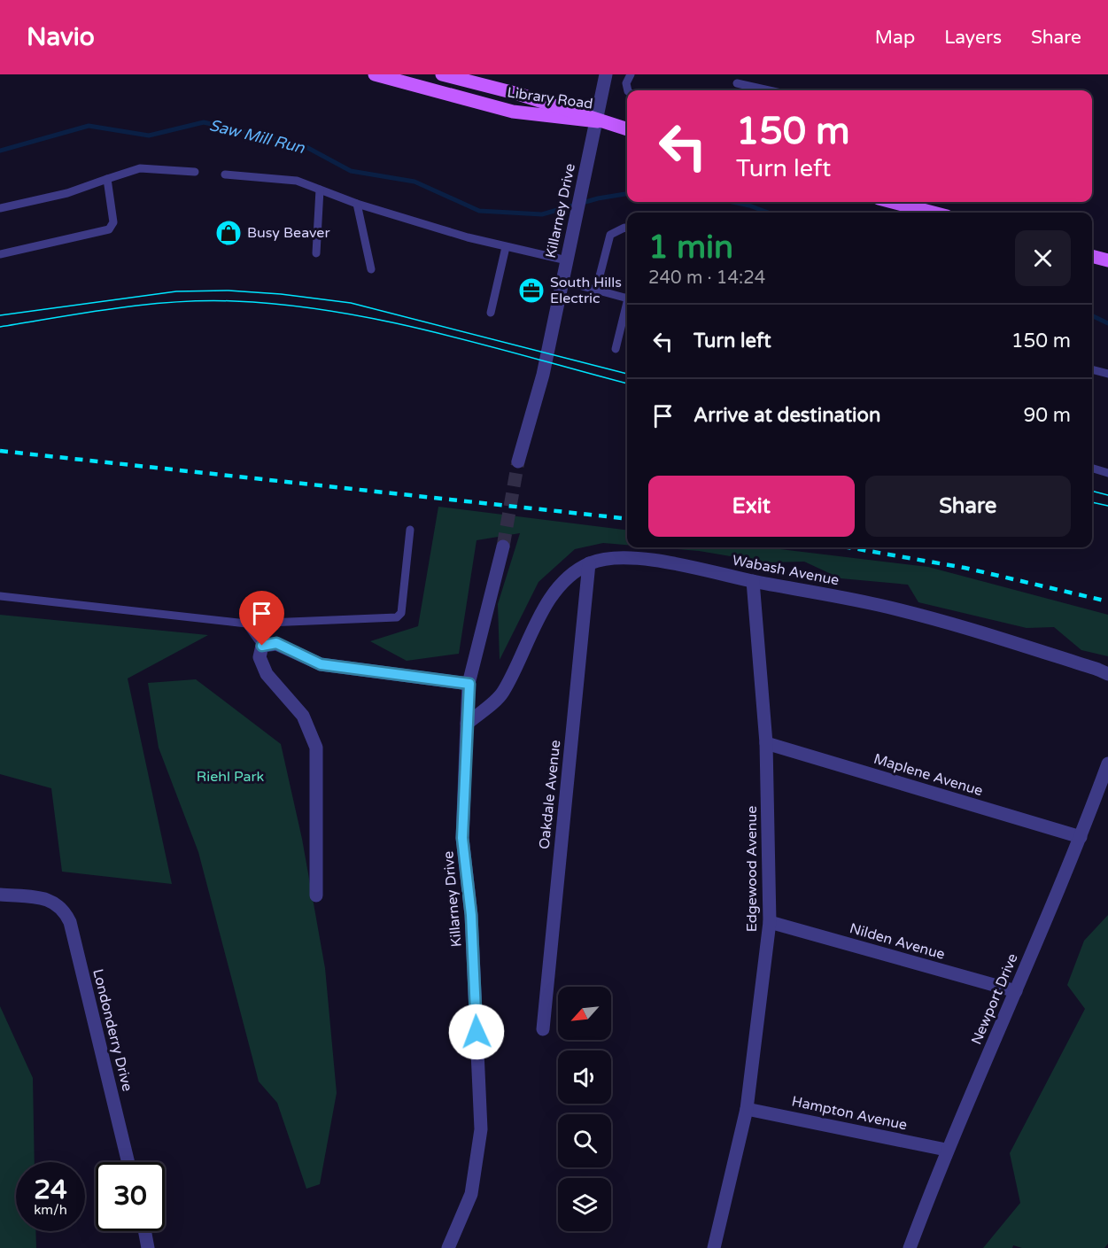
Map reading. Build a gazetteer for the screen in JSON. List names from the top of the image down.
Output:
{
  "streets": {
    "main road": ["Library Road"],
    "street": [
      "Killarney Drive",
      "Wabash Avenue",
      "Maplene Avenue",
      "Oakdale Avenue",
      "Edgewood Avenue",
      "Nilden Avenue",
      "Newport Drive",
      "Londonderry Drive",
      "Hampton Avenue"
    ]
  },
  "crossings": [
    ["Library Road", "Killarney Drive"],
    ["Killarney Drive", "Wabash Avenue"],
    ["Wabash Avenue", "Oakdale Avenue"],
    ["Wabash Avenue", "Edgewood Avenue"],
    ["Maplene Avenue", "Edgewood Avenue"],
    ["Maplene Avenue", "Newport Drive"],
    ["Edgewood Avenue", "Nilden Avenue"],
    ["Edgewood Avenue", "Hampton Avenue"],
    ["Nilden Avenue", "Newport Drive"],
    ["Newport Drive", "Hampton Avenue"]
  ],
  "water": ["Saw Mill Run"],
  "parks": ["Riehl Park"],
  "places": {
    "shop": ["Busy Beaver"],
    "office": ["South Hills Electric"]
  },
  "north": "bottom left",
  "page": {
    "header": "Navio",
    "nav": ["Map", "Layers", "Share"],
    "turn": ["150 m", "Turn left"],
    "heading": ["1 min", "240 m · 14:24"],
    "list": [
      {
        "name": "Turn left",
        "value": "150 m"
      },
      {
        "name": "Arrive at destination",
        "value": "90 m"
      }
    ],
    "buttons": ["Exit", "Share"],
    "speed": "24 km/h",
    "limit": "30"
  }
}
